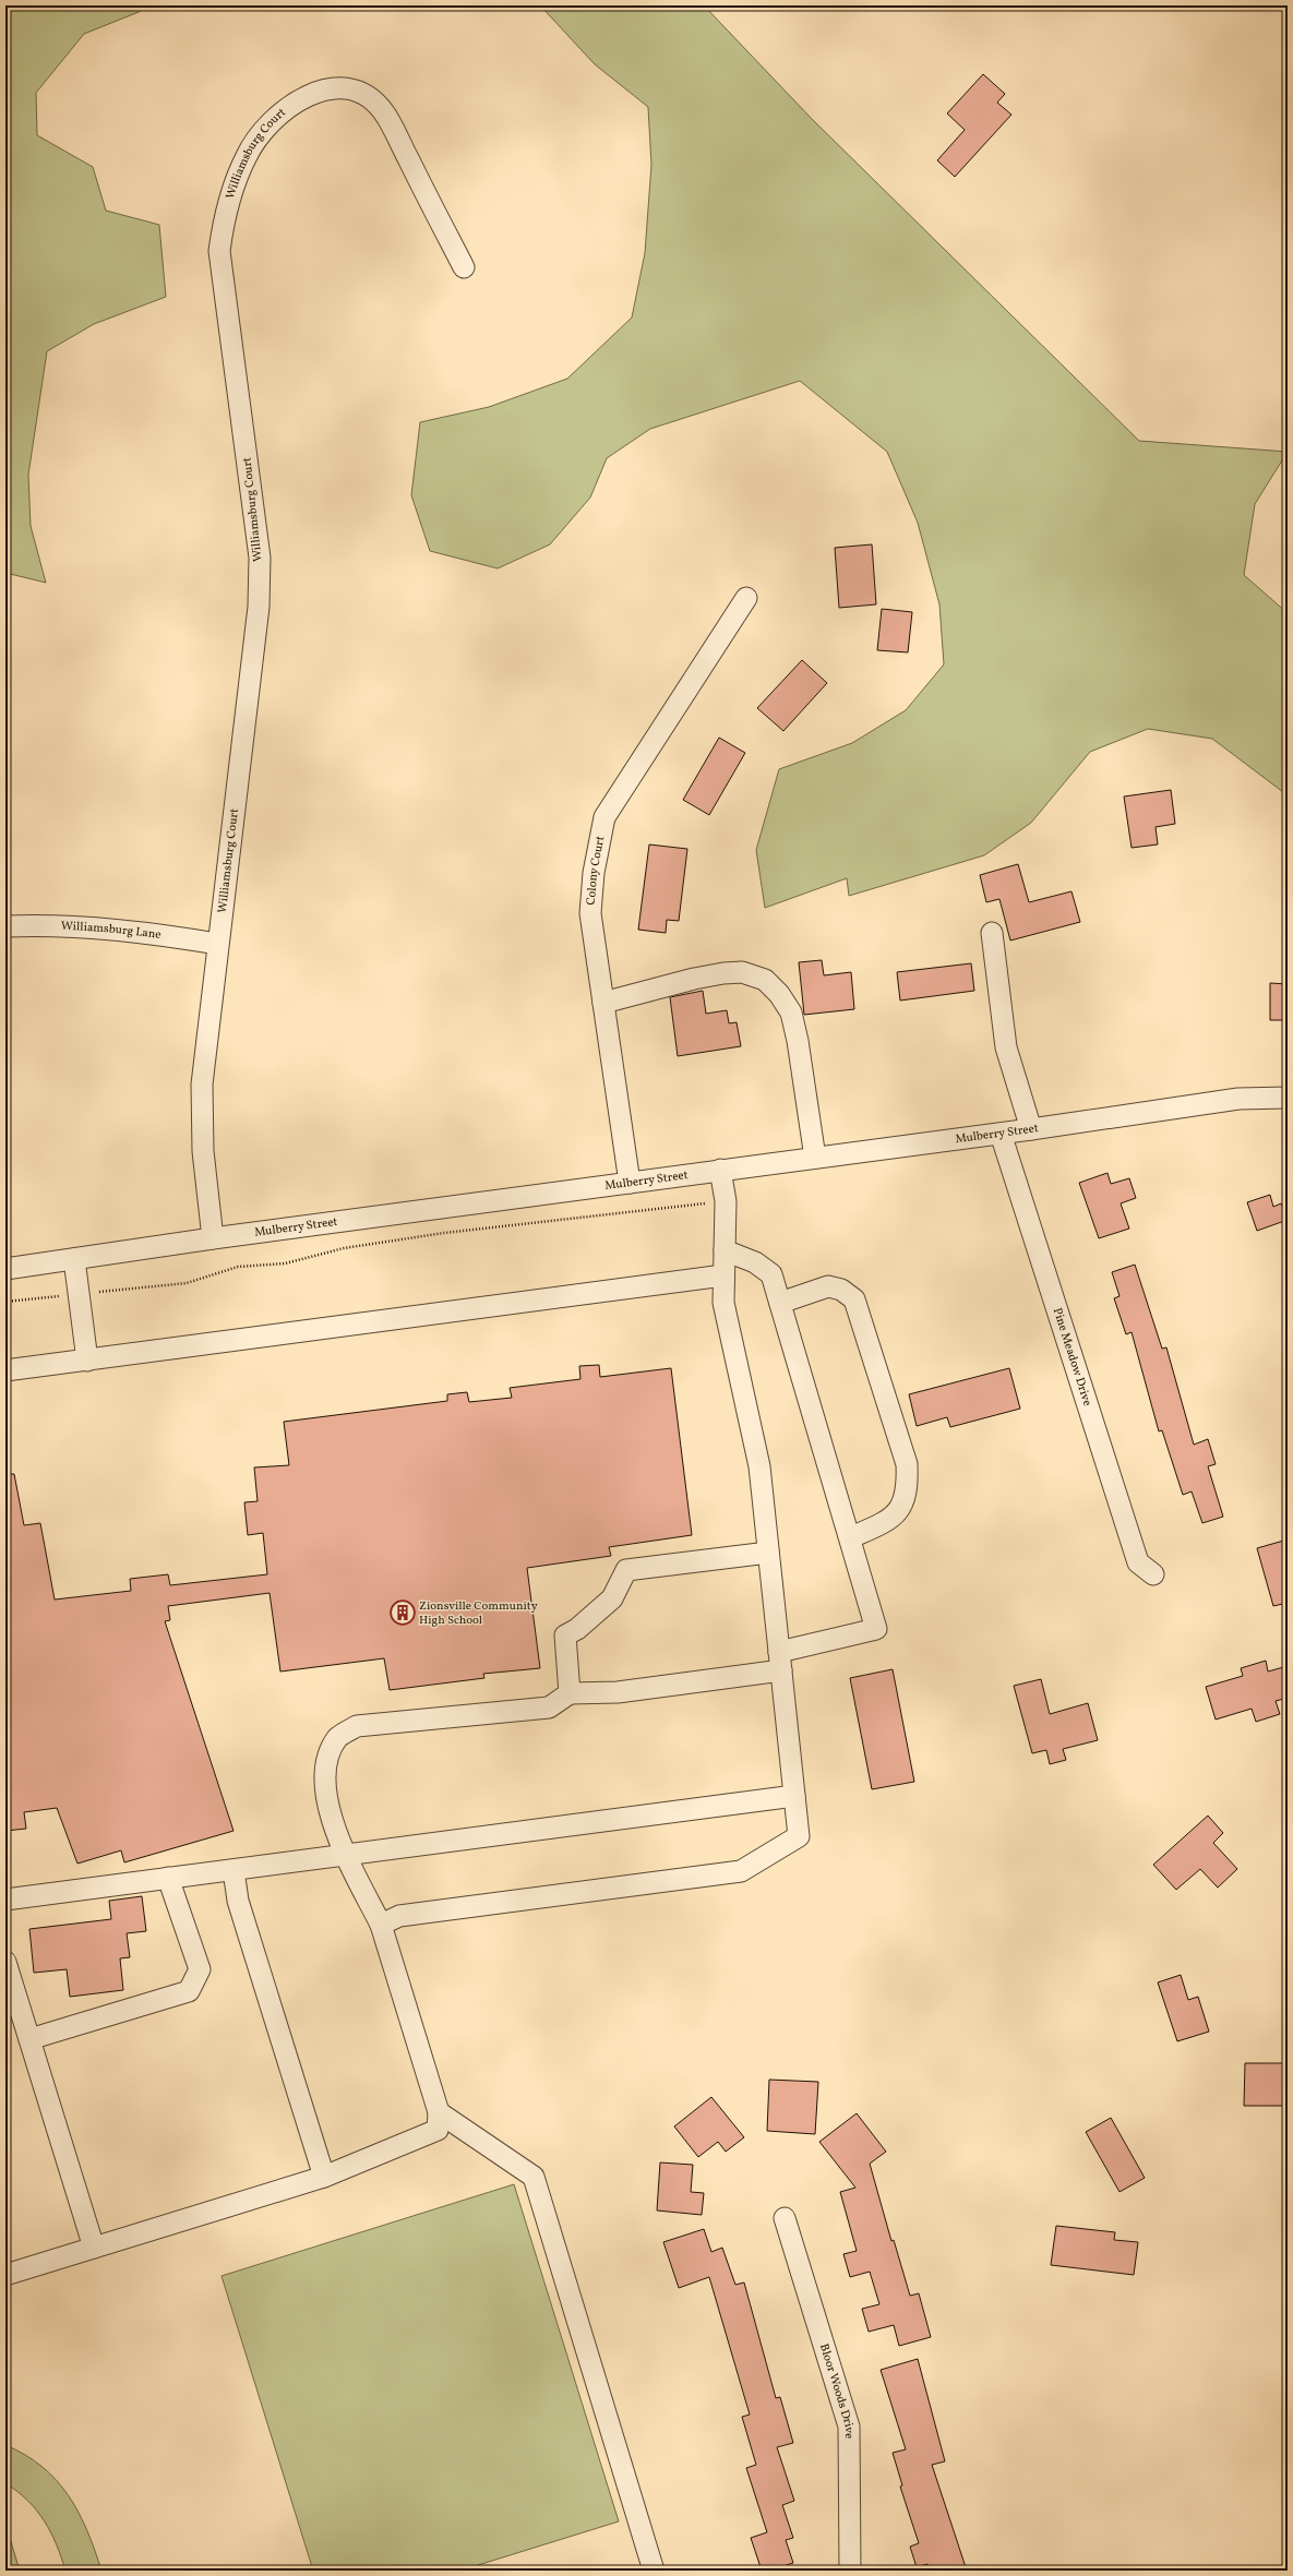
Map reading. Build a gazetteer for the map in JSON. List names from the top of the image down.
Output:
{
  "streets": {
    "street": [
      "Williamsburg Court",
      "Colony Court",
      "Williamsburg Lane",
      "Mulberry Street",
      "Pine Meadow Drive",
      "Bloor Woods Drive"
    ]
  },
  "crossings": [
    ["Williamsburg Court", "Williamsburg Lane"],
    ["Williamsburg Court", "Mulberry Street"],
    ["Colony Court", "Mulberry Street"],
    ["Mulberry Street", "Pine Meadow Drive"]
  ],
  "places": {
    "building": ["Zionsville Community High School"]
  }
}
